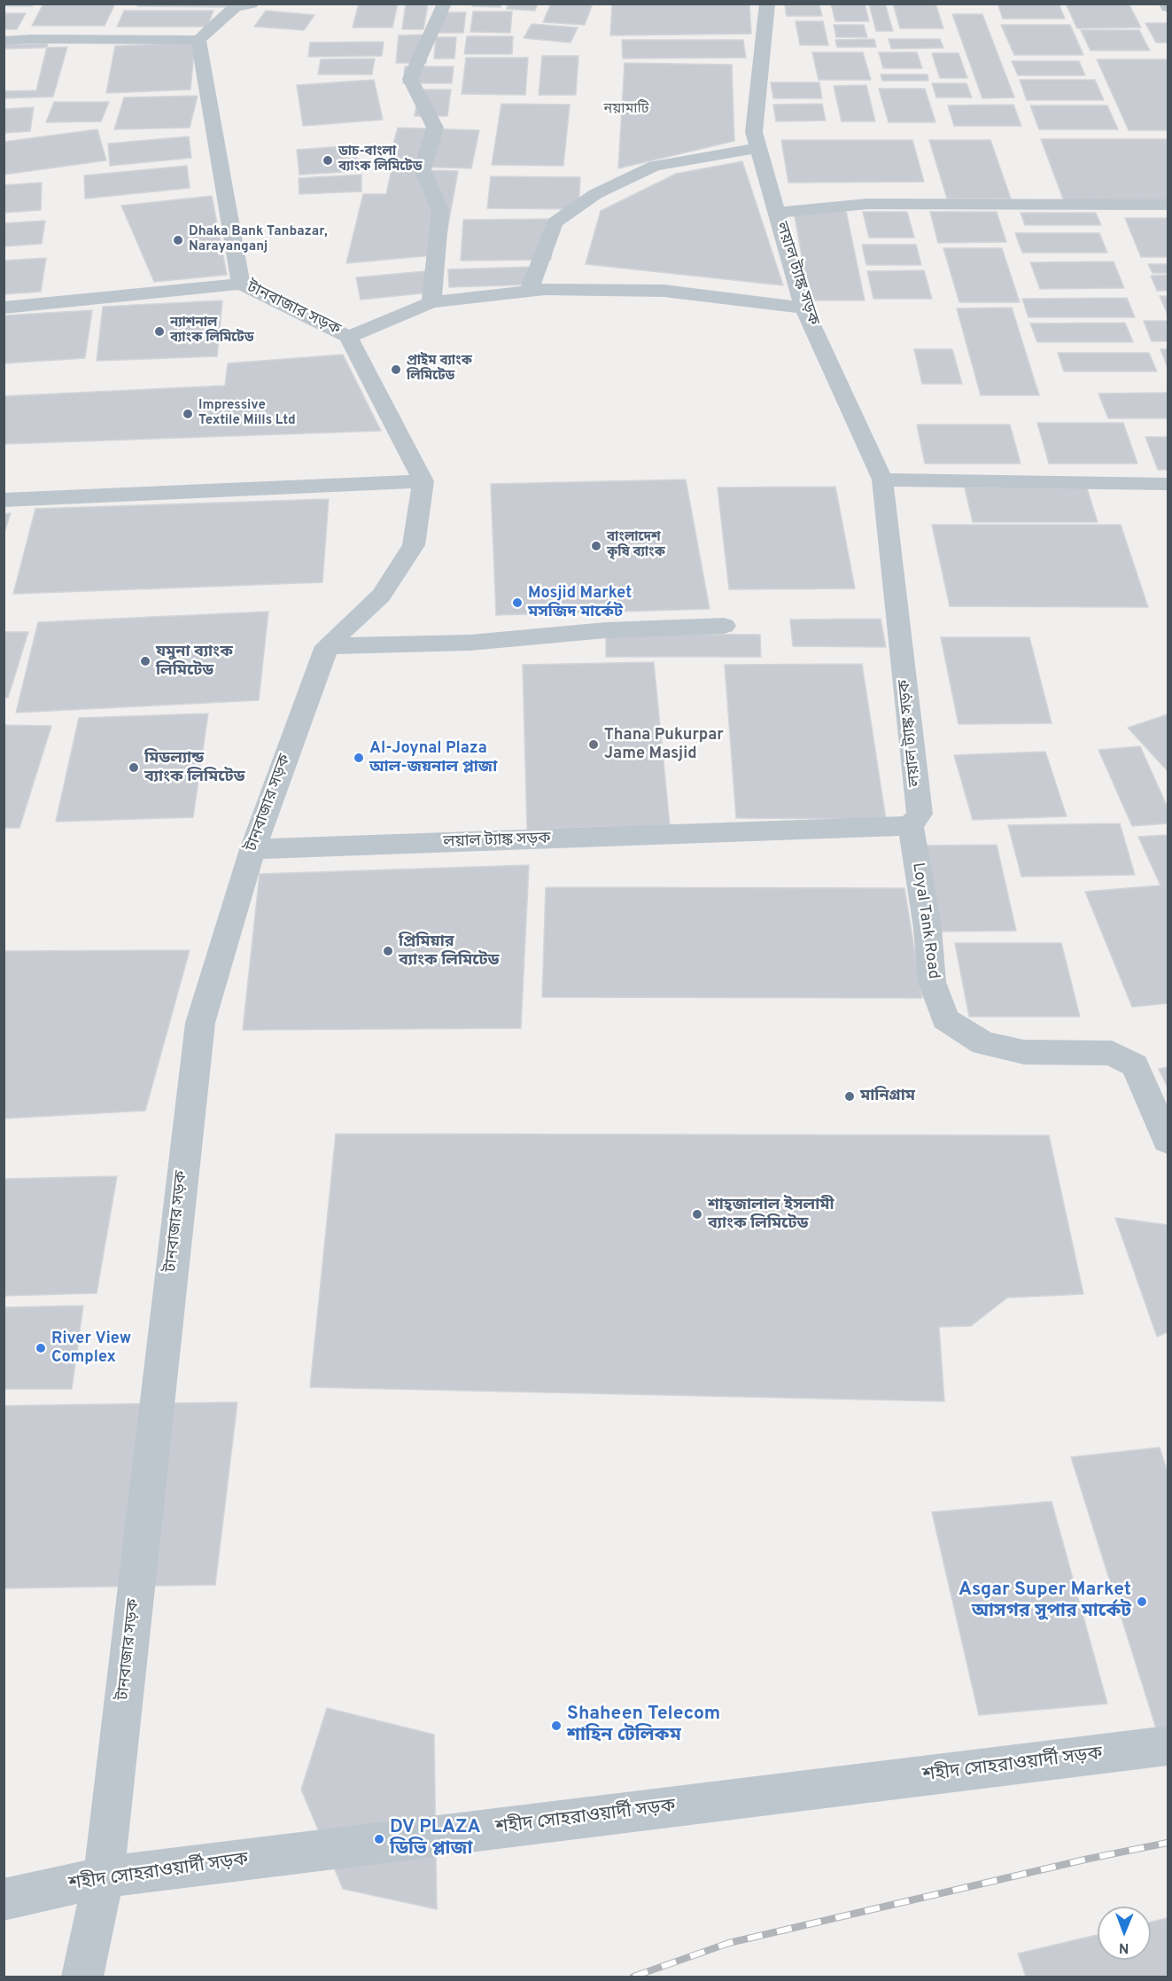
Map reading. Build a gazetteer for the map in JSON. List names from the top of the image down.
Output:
{
  "streets": {
    "street": [
      "লয়াল ট্যাঙ্ক সড়ক",
      "টানবাজার সড়ক",
      "Loyal Tank Road",
      "শহীদ সোহরাওয়ার্দী সড়ক"
    ]
  },
  "crossings": [
    ["লয়াল ট্যাঙ্ক সড়ক", "টানবাজার সড়ক"],
    ["লয়াল ট্যাঙ্ক সড়ক", "Loyal Tank Road"],
    ["টানবাজার সড়ক", "শহীদ সোহরাওয়ার্দী সড়ক"]
  ],
  "districts": ["নয়ামাটি"],
  "places": [
    "ডাচ-বাংলা ব্যাংক লিমিটেড",
    "Dhaka Bank Tanbazar, Narayanganj",
    "ন্যাশনাল ব্যাংক লিমিটেড",
    "প্রাইম ব্যাংক লিমিটেড",
    "Impressive Textile Mills Ltd",
    "বাংলাদেশ কৃষি ব্যাংক",
    "Mosjid Market মসজিদ মার্কেট",
    "যমুনা ব্যাংক লিমিটেড",
    "Thana Pukurpar Jame Masjid",
    "Al-Joynal Plaza আল-জয়নাল প্লাজা",
    "মিডল্যান্ড ব্যাংক লিমিটেড",
    "প্রিমিয়ার ব্যাংক লিমিটেড",
    "মানিগ্রাম",
    "শাহ্জালাল ইসলামী ব্যাংক লিমিটেড",
    "River View Complex",
    "Asgar Super Market আসগর সুপার মার্কেট",
    "Shaheen Telecom শাহিন টেলিকম",
    "DV PLAZA ডিভি প্লাজা"
  ],
  "north": "bottom"
}
